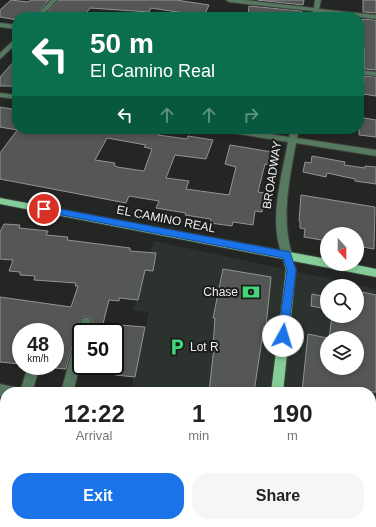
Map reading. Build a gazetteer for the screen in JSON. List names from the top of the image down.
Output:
{
  "streets": {
    "main road": ["BROADWAY", "EL CAMINO REAL"]
  },
  "crossings": [
    ["BROADWAY", "EL CAMINO REAL"]
  ],
  "places": {
    "bank": ["Chase"],
    "parking": ["Lot R"]
  },
  "north": "bottom",
  "page": {
    "turn": ["50 m", "El Camino Real"],
    "speed": "48 km/h",
    "limit": "50",
    "eta": [
      "12:22",
      "Arrival",
      "1",
      "min",
      "190",
      "m"
    ],
    "buttons": ["Exit", "Share"]
  }
}
